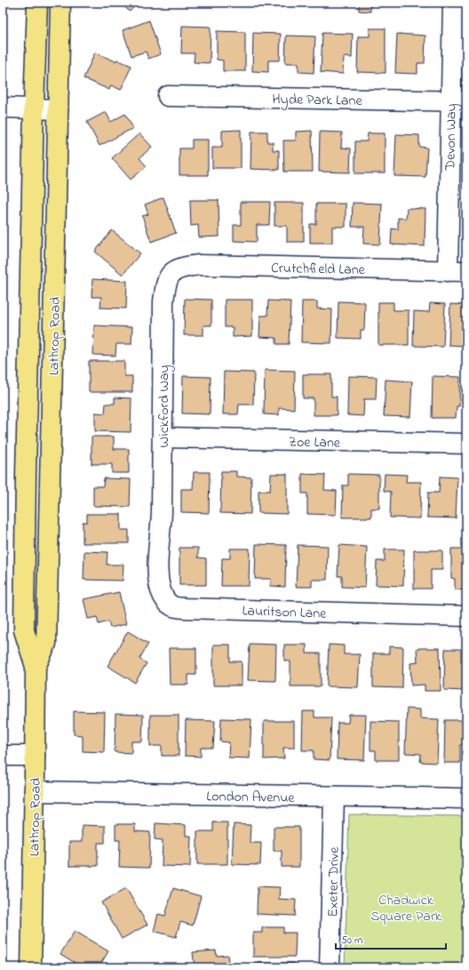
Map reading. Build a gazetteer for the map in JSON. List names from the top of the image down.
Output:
{
  "streets": {
    "main road": ["Lathrop Road"],
    "street": [
      "Hyde Park Lane",
      "Devon Way",
      "Crutchfield Lane",
      "Wickford Way",
      "Zoe Lane",
      "Lauritson Lane",
      "London Avenue",
      "Exeter Drive"
    ]
  },
  "crossings": [
    ["Hyde Park Lane", "Devon Way"],
    ["Devon Way", "Crutchfield Lane"],
    ["Crutchfield Lane", "Wickford Way"],
    ["Lathrop Road", "London Avenue"],
    ["Wickford Way", "Zoe Lane"],
    ["Wickford Way", "Lauritson Lane"],
    ["London Avenue", "Exeter Drive"]
  ],
  "parks": ["Chadwick Square Park"],
  "scale_bar": "50 m"
}
